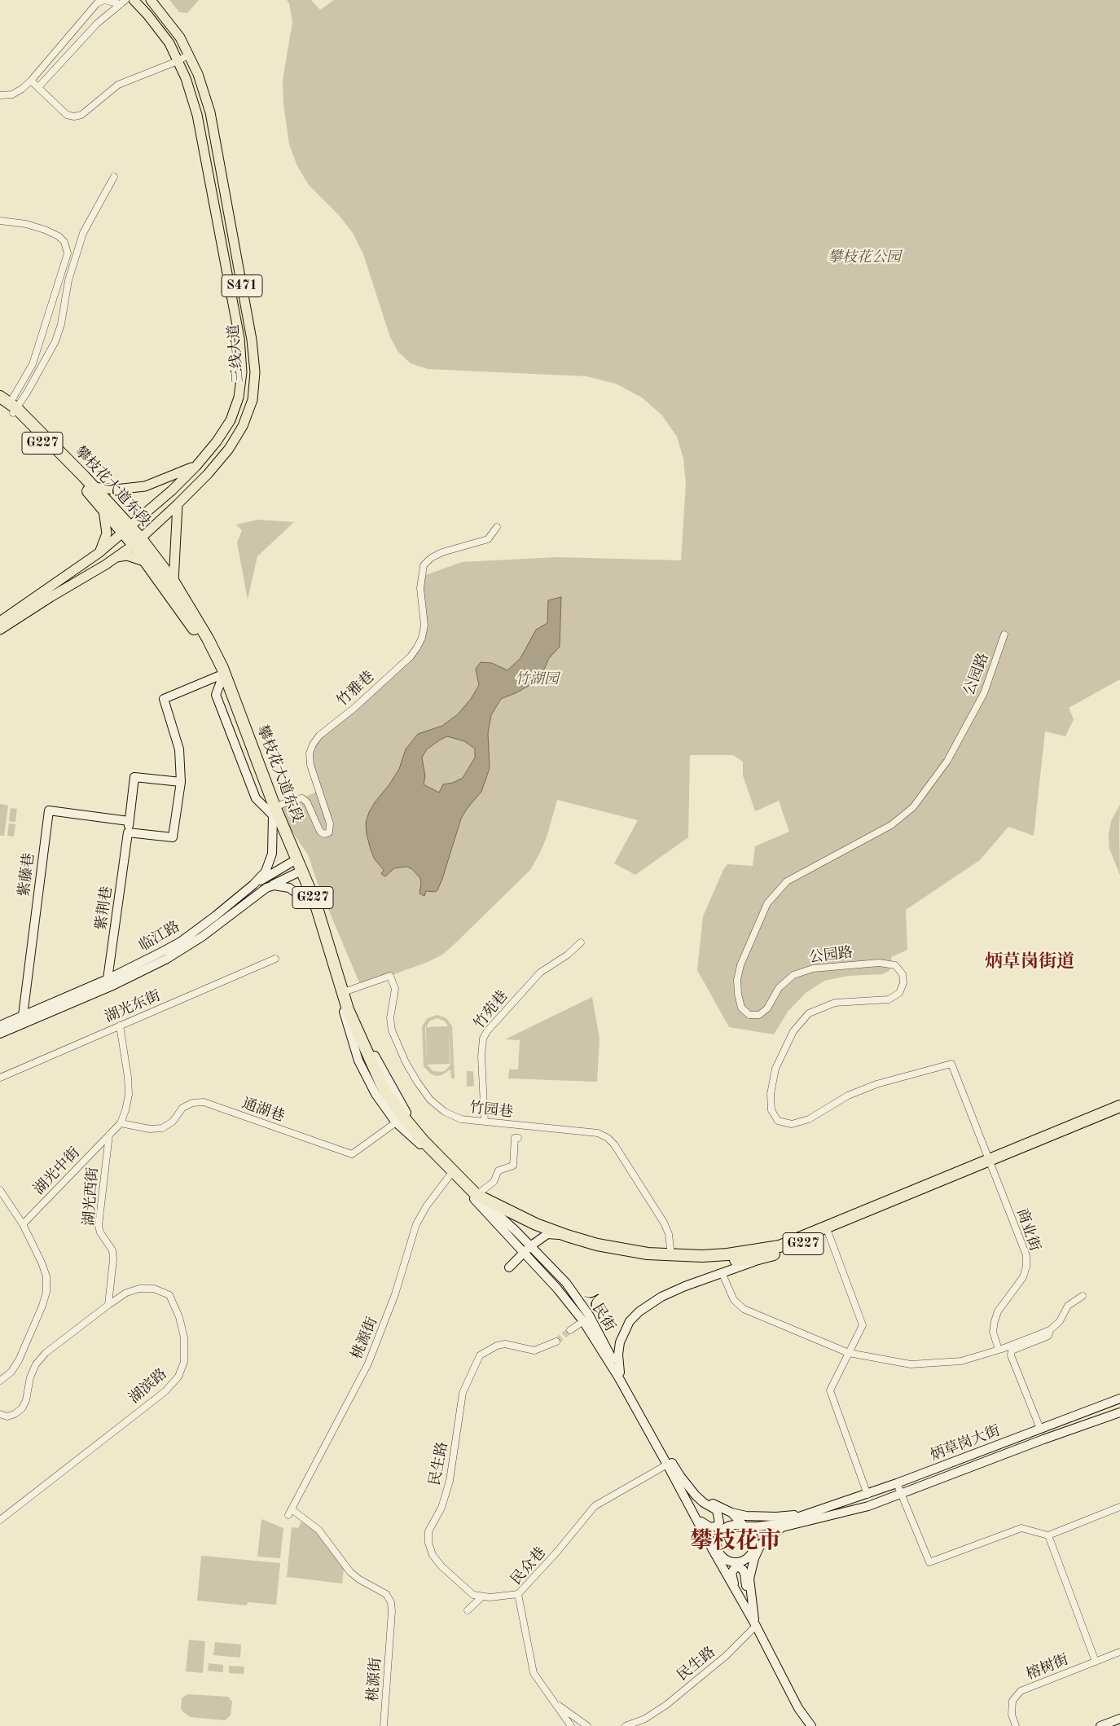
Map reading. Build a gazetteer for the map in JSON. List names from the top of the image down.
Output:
{
  "streets": {
    "highway": ["G227", "攀枝花大道东段"],
    "main road": ["S471", "三线大道"],
    "street": [
      "公园路",
      "竹雅巷",
      "紫藤巷",
      "紫荆巷",
      "临江路",
      "湖光东街",
      "竹苑巷",
      "通湖巷",
      "竹园巷",
      "湖光中街",
      "湖光西街",
      "商业街",
      "人民街",
      "桃源街",
      "湖滨路",
      "炳草岗大街",
      "民生路",
      "民众巷",
      "榕树街"
    ]
  },
  "crossings": [
    ["三线大道", "攀枝花大道东段"],
    ["G227", "攀枝花大道东段"],
    ["G227", "公园路"],
    ["G227", "通湖巷"],
    ["G227", "竹园巷"],
    ["G227", "商业街"],
    ["G227", "人民街"],
    ["攀枝花大道东段", "竹雅巷"],
    ["攀枝花大道东段", "临江路"],
    ["攀枝花大道东段", "竹园巷"],
    ["攀枝花大道东段", "人民街"],
    ["攀枝花大道东段", "桃源街"],
    ["公园路", "商业街"],
    ["竹雅巷", "临江路"],
    ["紫藤巷", "紫荆巷"],
    ["紫藤巷", "临江路"],
    ["紫荆巷", "临江路"],
    ["竹苑巷", "竹园巷"],
    ["通湖巷", "湖光中街"],
    ["湖光中街", "湖光西街"],
    ["湖光西街", "湖滨路"],
    ["人民街", "民众巷"]
  ],
  "districts": ["炳草岗街道", "攀枝花市"],
  "parks": ["攀枝花公园", "竹湖园"]
}
